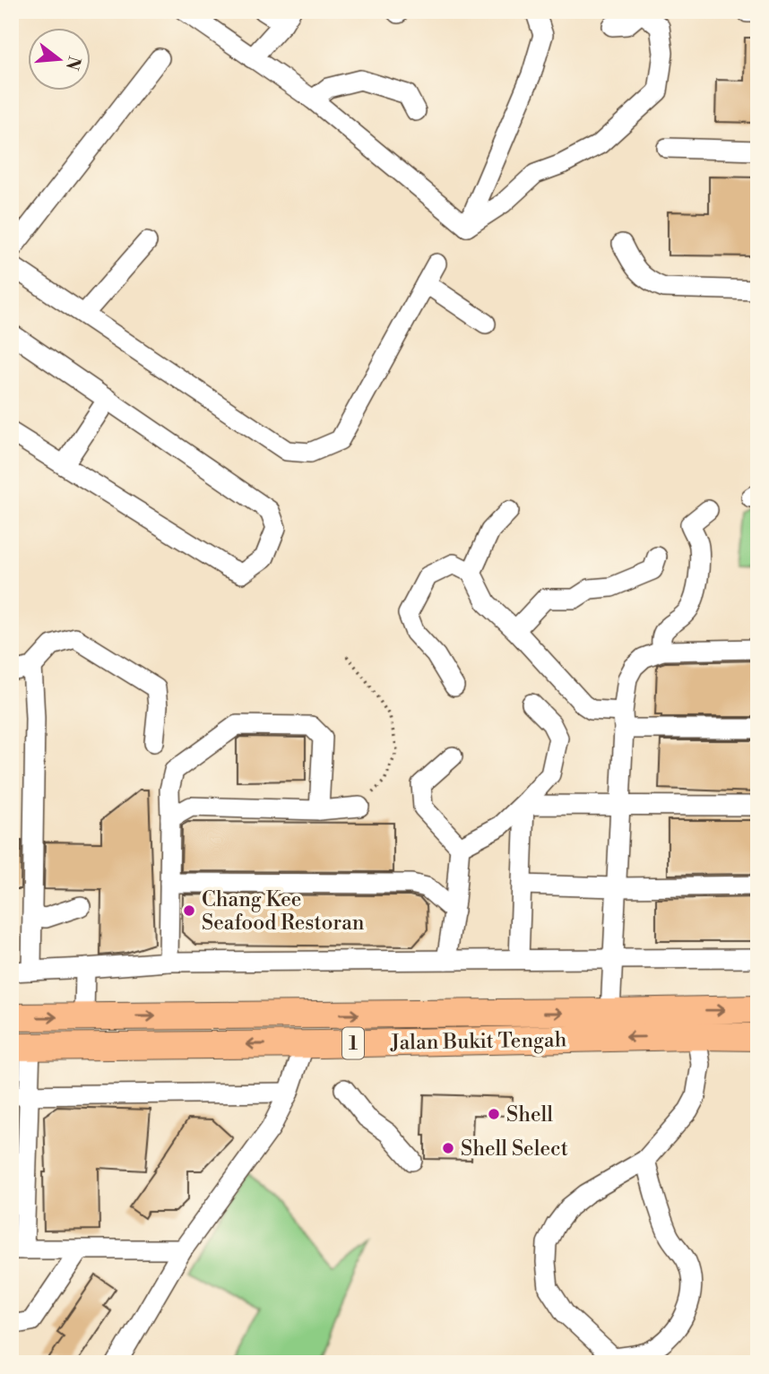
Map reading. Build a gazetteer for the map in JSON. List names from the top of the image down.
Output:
{
  "streets": {
    "highway": ["Jalan Bukit Tengah", "1"]
  },
  "places": ["Chang Kee Seafood Restoran", "Shell", "Shell Select"],
  "north": "right"
}
